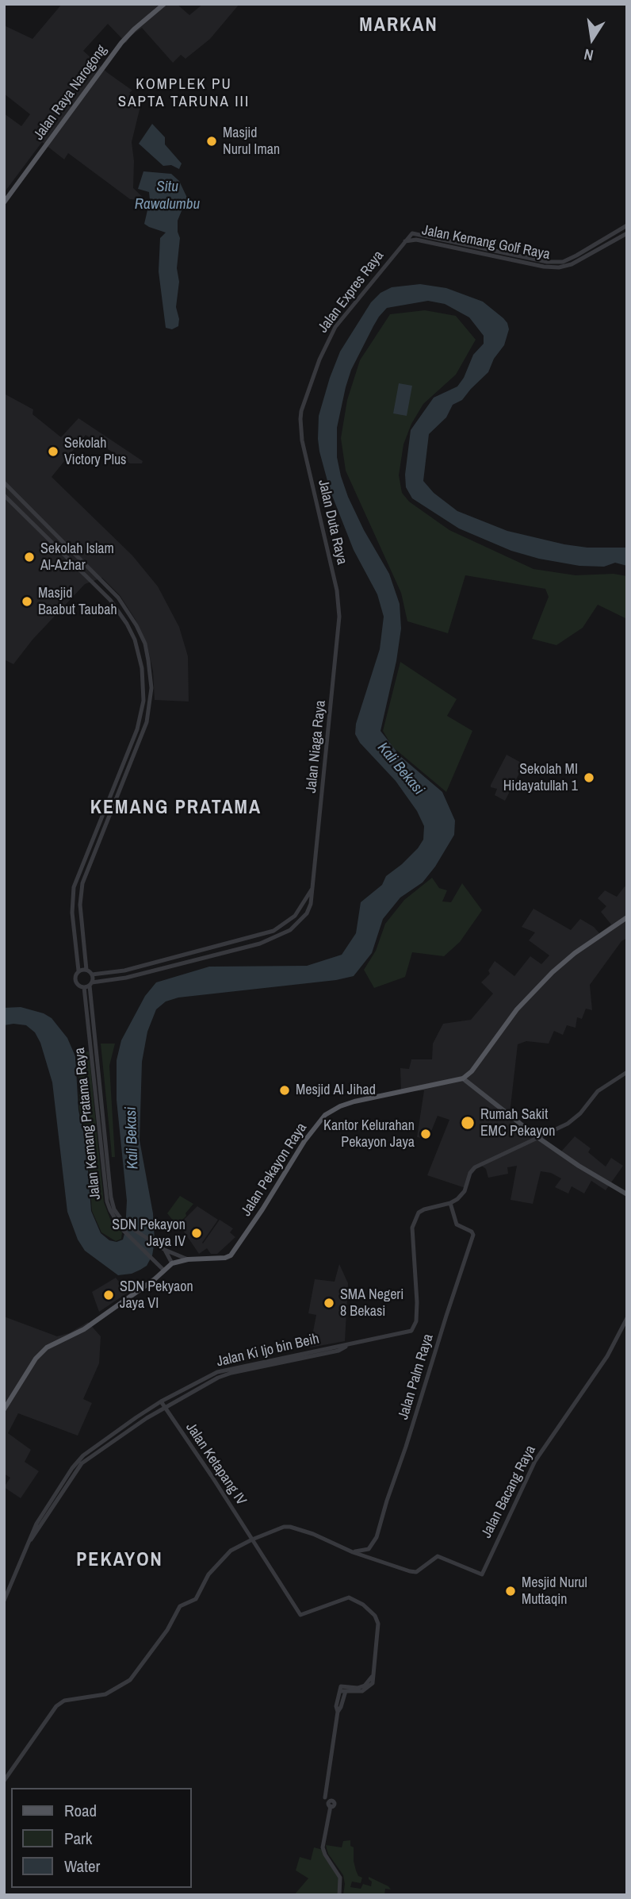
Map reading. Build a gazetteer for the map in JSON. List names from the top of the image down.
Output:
{
  "streets": {
    "main road": ["Jalan Raya Narogong", "Jalan Pekayon Raya"],
    "street": [
      "Jalan Kemang Golf Raya",
      "Jalan Expres Raya",
      "Jalan Duta Raya",
      "Jalan Niaga Raya",
      "Jalan Kemang Pratama Raya",
      "Jalan Ki Ijo bin Beih",
      "Jalan Palm Raya",
      "Jalan Ketapang IV",
      "Jalan Bacang Raya"
    ]
  },
  "crossings": [
    ["Jalan Kemang Golf Raya", "Jalan Expres Raya"],
    ["Jalan Expres Raya", "Jalan Duta Raya"],
    ["Jalan Duta Raya", "Jalan Niaga Raya"],
    ["Jalan Niaga Raya", "Jalan Kemang Pratama Raya"],
    ["Jalan Kemang Pratama Raya", "Jalan Pekayon Raya"],
    ["Jalan Ki Ijo bin Beih", "Jalan Palm Raya"],
    ["Jalan Ki Ijo bin Beih", "Jalan Ketapang IV"],
    ["Jalan Palm Raya", "Jalan Bacang Raya"]
  ],
  "districts": [
    "MARKAN",
    "KOMPLEK PU SAPTA TARUNA III",
    "KEMANG PRATAMA",
    "PEKAYON"
  ],
  "water": ["Situ Rawalumbu", "Kali Bekasi"],
  "places": [
    "Masjid Nurul Iman",
    "Sekolah Victory Plus",
    "Sekolah Islam Al-Azhar",
    "Masjid Baabut Taubah",
    "Sekolah MI Hidayatullah 1",
    "Mesjid Al Jihad",
    "Rumah Sakit EMC Pekayon",
    "Kantor Kelurahan Pekayon Jaya",
    "SDN Pekayon Jaya IV",
    "SDN Pekyaon Jaya VI",
    "SMA Negeri 8 Bekasi",
    "Mesjid Nurul Muttaqin"
  ],
  "legend": ["Road", "Park", "Water"],
  "north": "bottom"
}
